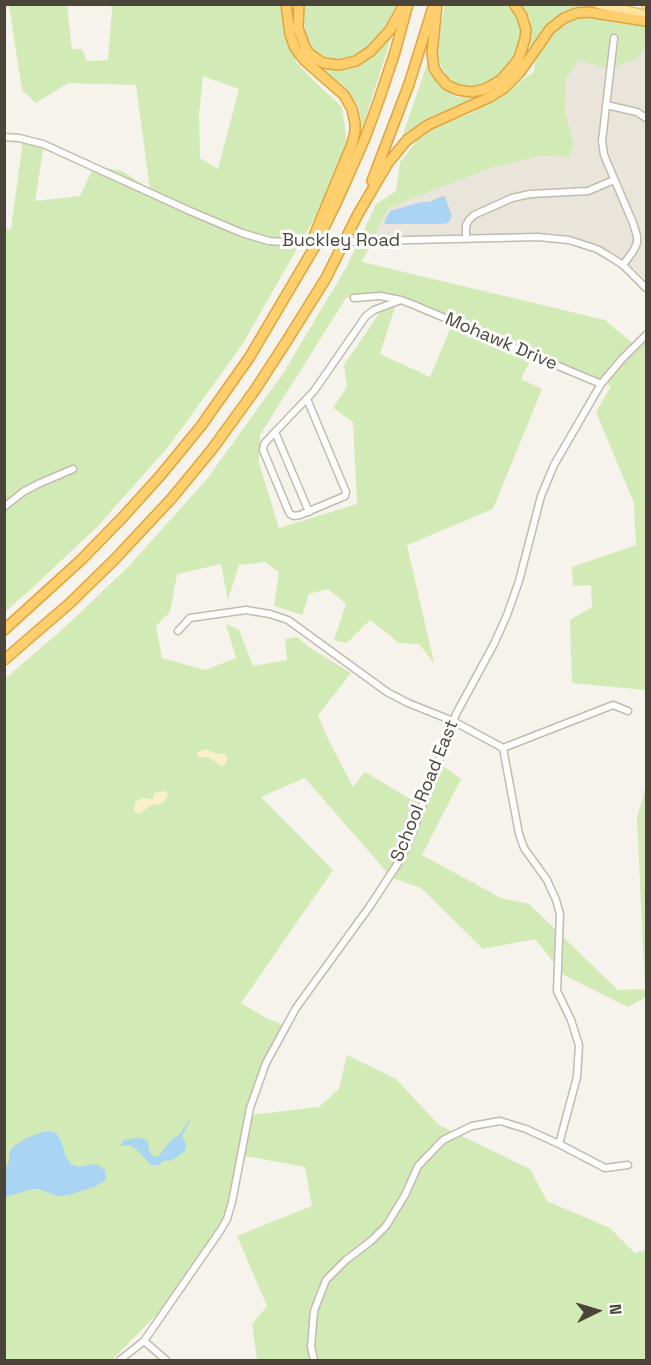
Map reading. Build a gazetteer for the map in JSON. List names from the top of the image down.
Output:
{
  "streets": {
    "street": ["Buckley Road", "Mohawk Drive", "School Road East"]
  },
  "crossings": [
    ["Mohawk Drive", "School Road East"]
  ],
  "north": "right"
}
